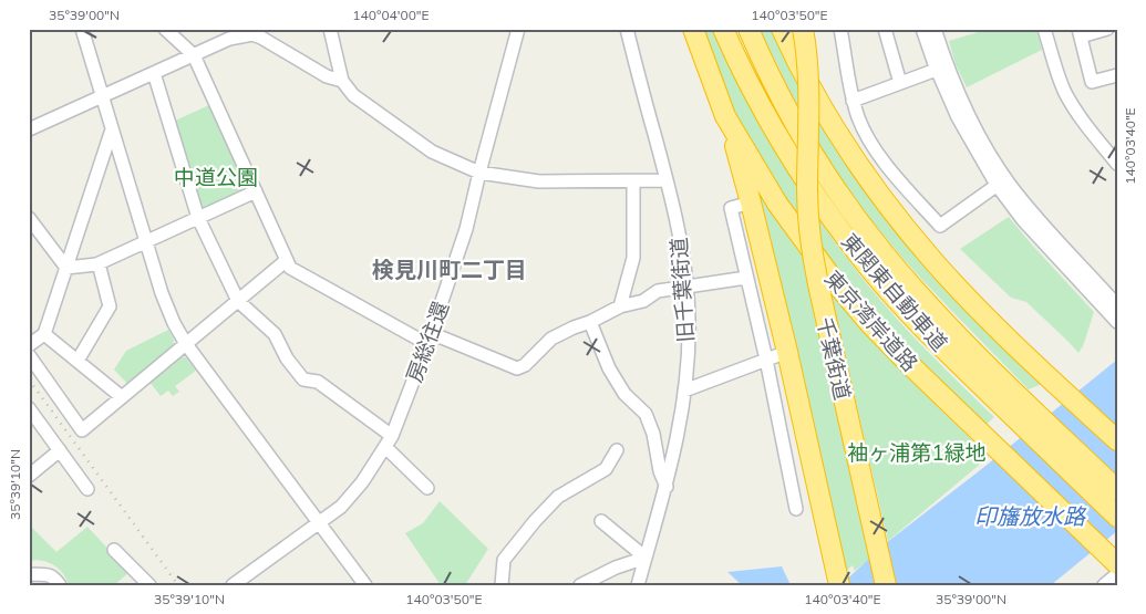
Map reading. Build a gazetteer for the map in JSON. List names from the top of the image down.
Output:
{
  "streets": {
    "highway": ["東関東自動車道", "東京湾岸道路", "千葉街道"],
    "street": ["旧千葉街道", "房総往還"]
  },
  "crossings": [
    ["東京湾岸道路", "千葉街道"]
  ],
  "districts": ["検見川町二丁目"],
  "water": ["印旛放水路"],
  "parks": ["中道公園", "袖ヶ浦第1緑地"],
  "coordinates": [
    "35°39'00\"N",
    "140°04'00\"E",
    "140°03'50\"E",
    "140°03'40\"E",
    "35°39'10\"N"
  ]
}
